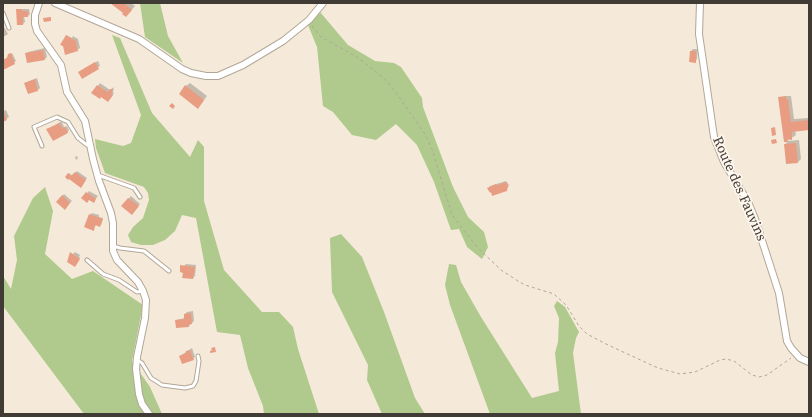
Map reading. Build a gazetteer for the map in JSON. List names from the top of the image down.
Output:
{
  "streets": {
    "street": ["Route des Fauvins"]
  }
}
